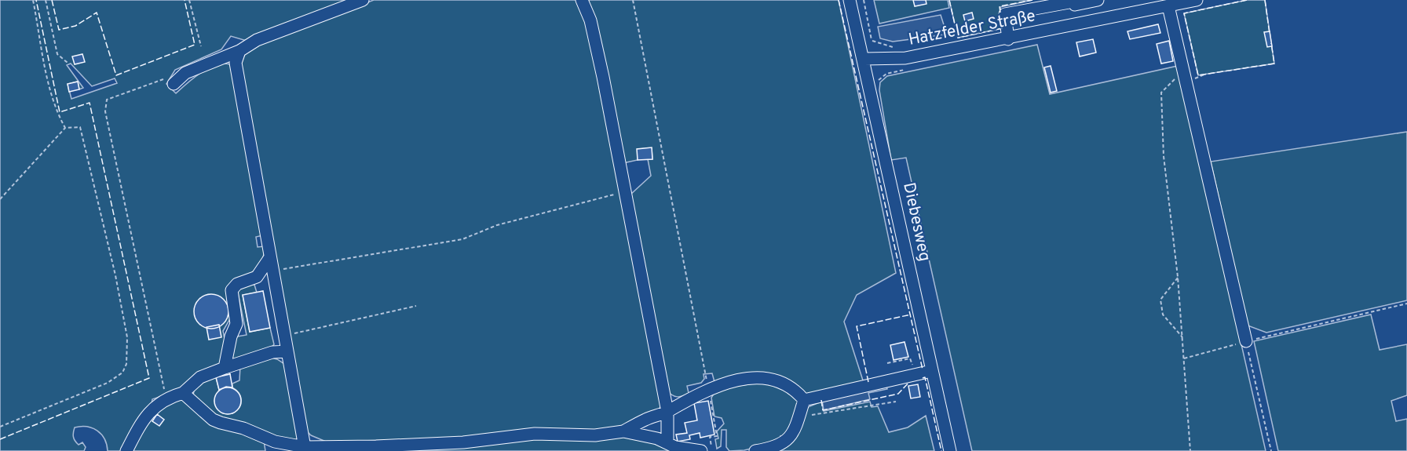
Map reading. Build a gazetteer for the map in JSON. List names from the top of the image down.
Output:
{
  "streets": {
    "street": ["Hatzfelder Straße", "Diebesweg"]
  },
  "crossings": [
    ["Hatzfelder Straße", "Diebesweg"]
  ]
}
